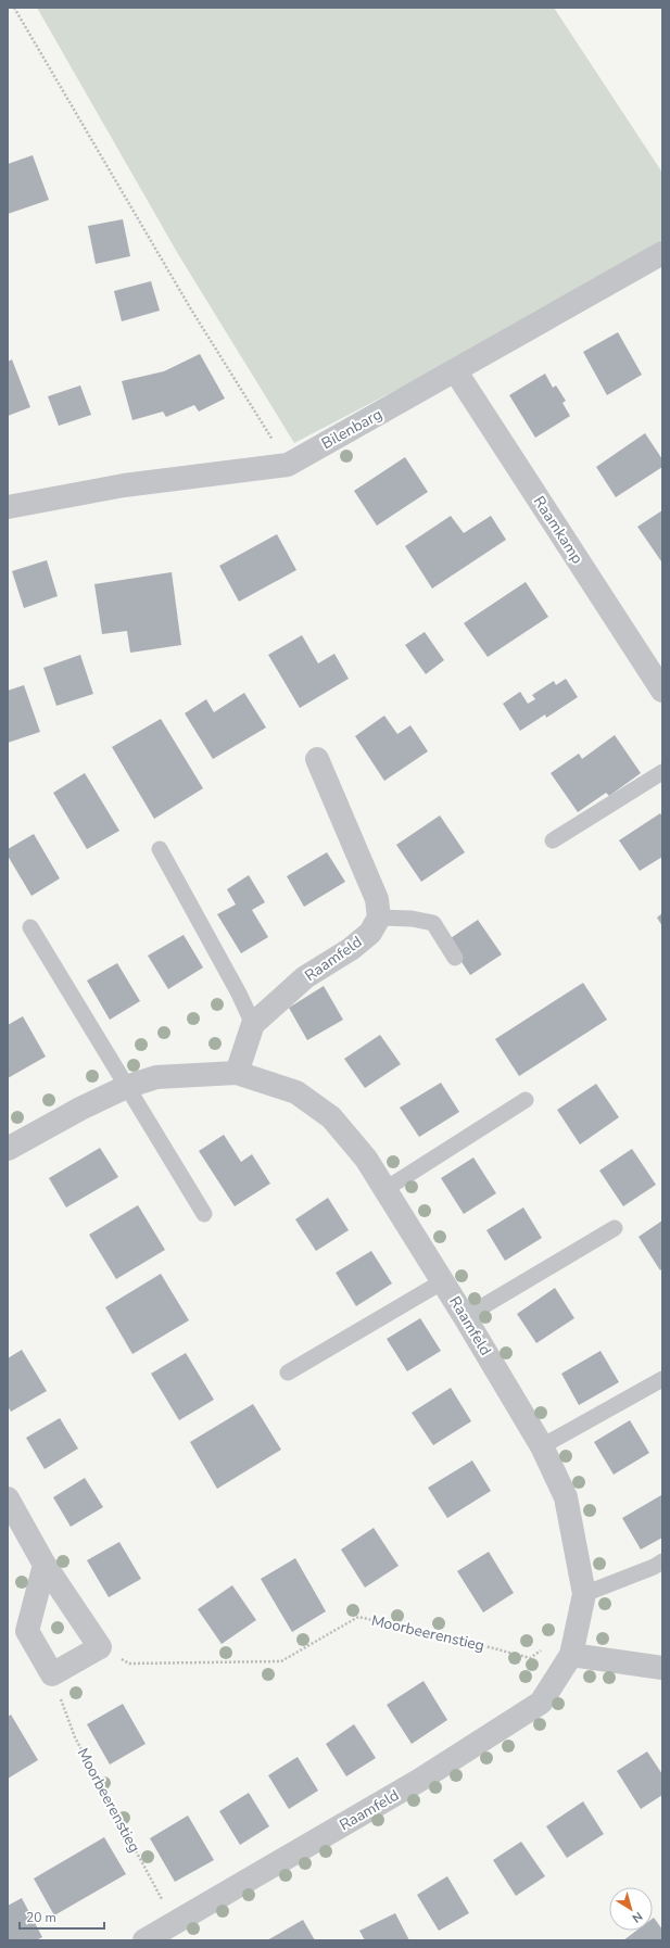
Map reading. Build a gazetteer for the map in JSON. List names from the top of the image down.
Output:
{
  "streets": {
    "street": ["Bilenbarg", "Raamkamp", "Raamfeld"],
    "path": ["Moorbeerenstieg"]
  },
  "crossings": [
    ["Bilenbarg", "Raamkamp"],
    ["Raamfeld", "Moorbeerenstieg"]
  ],
  "scale_bar": "20 m",
  "north": "bottom right"
}
